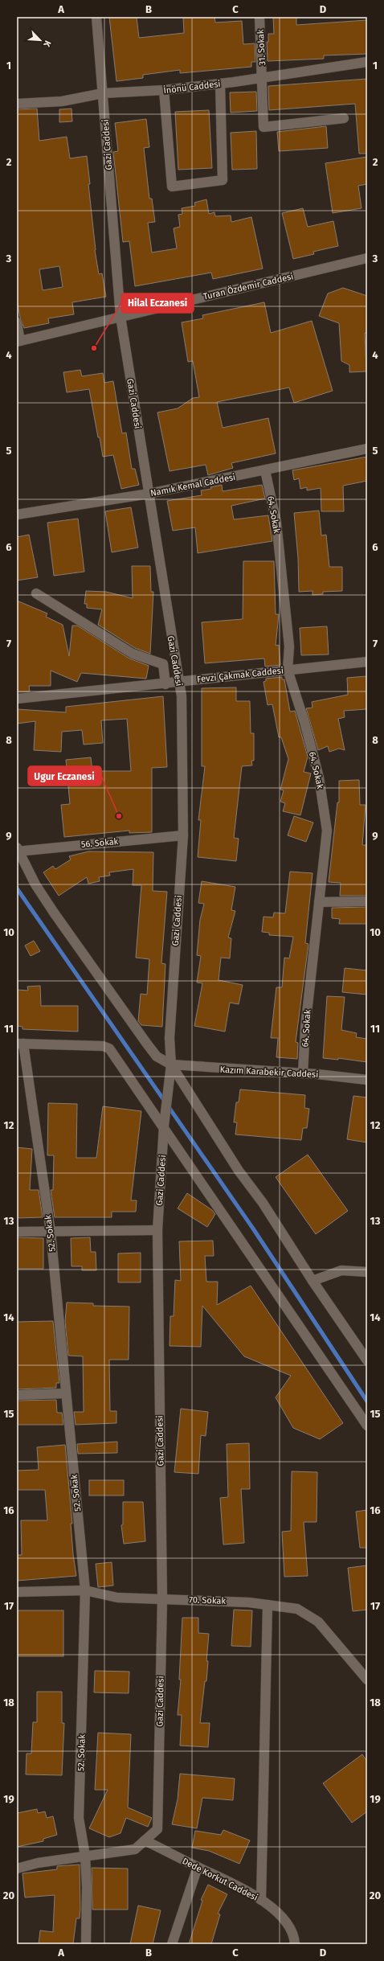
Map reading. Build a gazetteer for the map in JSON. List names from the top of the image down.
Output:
{
  "streets": {
    "street": [
      "31. Sokak",
      "İnönü Caddesi",
      "Gazi Caddesi",
      "Turan Özdemir Caddesi",
      "Namık Kemal Caddesi",
      "64. Sokak",
      "Fevzi Çakmak Caddesi",
      "56. Sokak",
      "Kazım Karabekir Caddesi",
      "52. Sokak",
      "70. Sokak",
      "Dede Korkut Caddesi"
    ]
  },
  "crossings": [
    ["31. Sokak", "İnönü Caddesi"],
    ["İnönü Caddesi", "Gazi Caddesi"],
    ["Gazi Caddesi", "Turan Özdemir Caddesi"],
    ["Gazi Caddesi", "Namık Kemal Caddesi"],
    ["Gazi Caddesi", "Fevzi Çakmak Caddesi"],
    ["Gazi Caddesi", "56. Sokak"],
    ["Gazi Caddesi", "Kazım Karabekir Caddesi"],
    ["Gazi Caddesi", "70. Sokak"],
    ["Gazi Caddesi", "Dede Korkut Caddesi"],
    ["Namık Kemal Caddesi", "64. Sokak"],
    ["64. Sokak", "Fevzi Çakmak Caddesi"],
    ["64. Sokak", "Kazım Karabekir Caddesi"],
    ["52. Sokak", "70. Sokak"]
  ],
  "places": ["Hilal Eczanesi", "Ugur Eczanesi"],
  "north": "bottom right",
  "grid": {
    "columns": [
      "A",
      "B",
      "C",
      "D"
    ],
    "rows": [
      "1",
      "2",
      "3",
      "4",
      "5",
      "6",
      "7",
      "8",
      "9",
      "10",
      "11",
      "12",
      "13",
      "14",
      "15",
      "16",
      "17",
      "18",
      "19",
      "20"
    ]
  }
}
